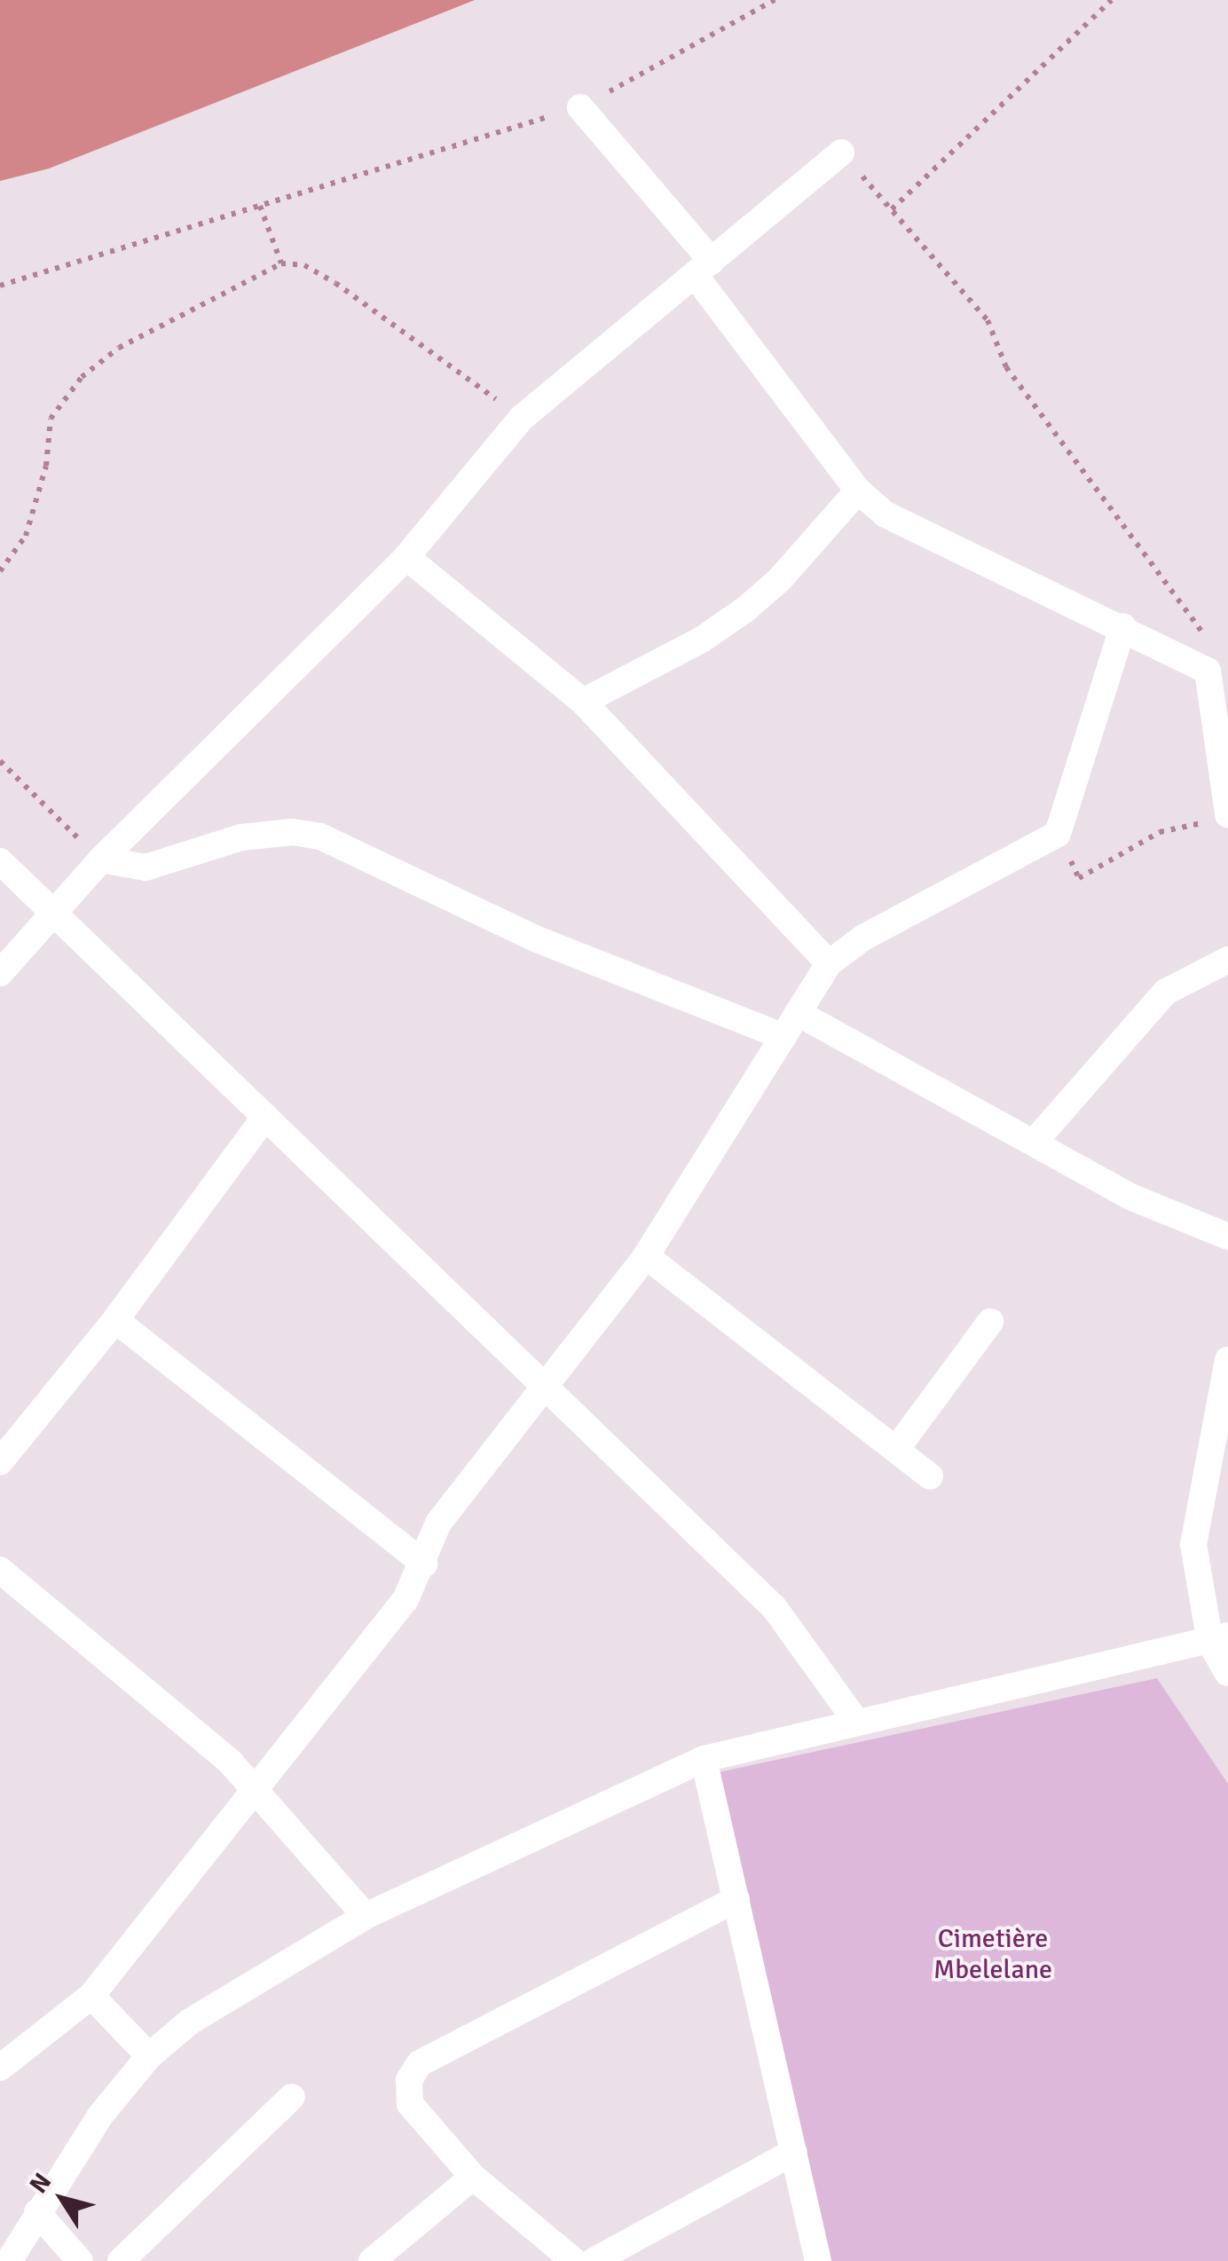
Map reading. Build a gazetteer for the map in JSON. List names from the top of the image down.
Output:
{
  "parks": ["Cimetière Mbelelane"],
  "north": "top left"
}
